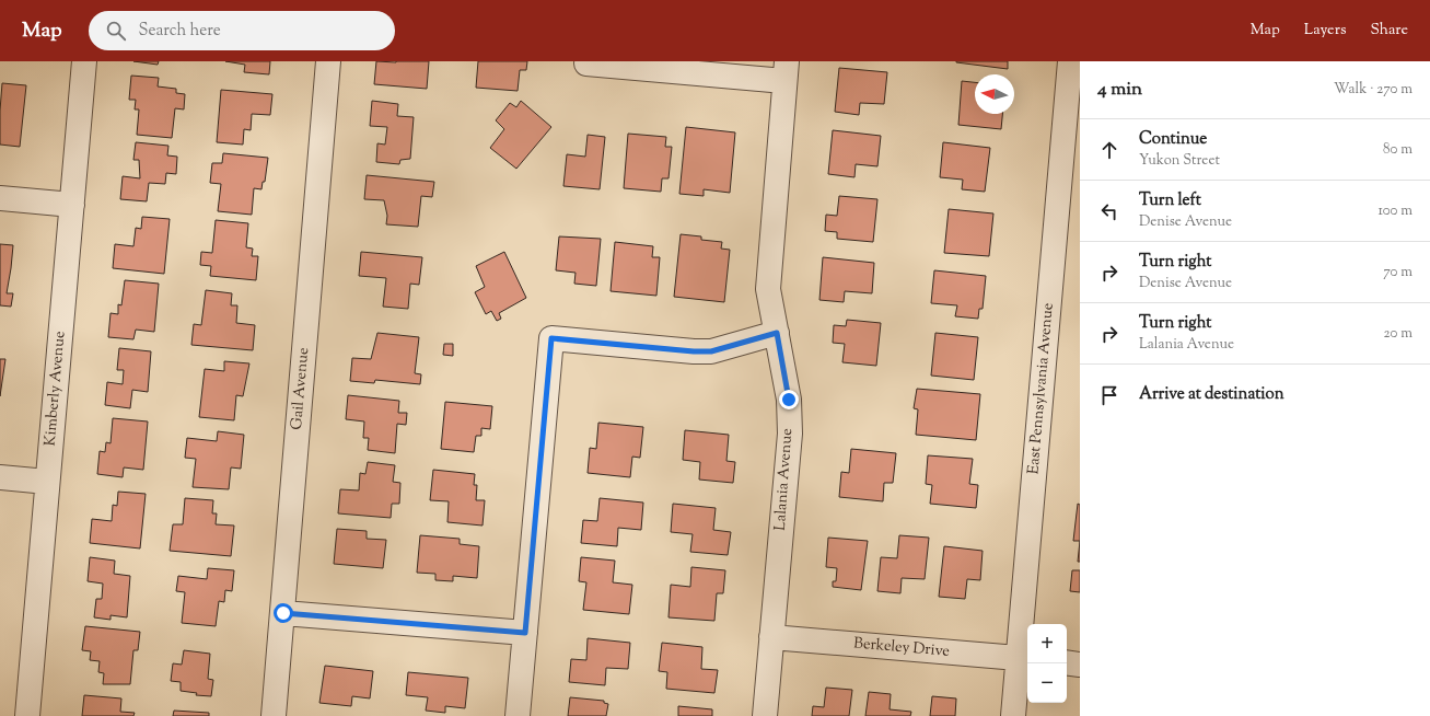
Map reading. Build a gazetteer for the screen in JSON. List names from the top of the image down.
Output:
{
  "streets": {
    "street": [
      "Kimberly Avenue",
      "Gail Avenue",
      "East Pennsylvania Avenue",
      "Lalania Avenue",
      "Berkeley Drive"
    ]
  },
  "crossings": [
    ["East Pennsylvania Avenue", "Berkeley Drive"],
    ["Lalania Avenue", "Berkeley Drive"]
  ],
  "north": "left",
  "page": {
    "header": "Map",
    "search": "Search here",
    "nav": ["Map", "Layers", "Share"],
    "heading": ["4 min", "Walk · 270 m"],
    "list": [
      ["Continue", "Yukon Street", "80 m"],
      ["Turn left", "Denise Avenue", "100 m"],
      ["Turn right", "Denise Avenue", "70 m"],
      ["Turn right", "Lalania Avenue", "20 m"],
      "Arrive at destination"
    ],
    "map_buttons": ["+", "−"]
  }
}
